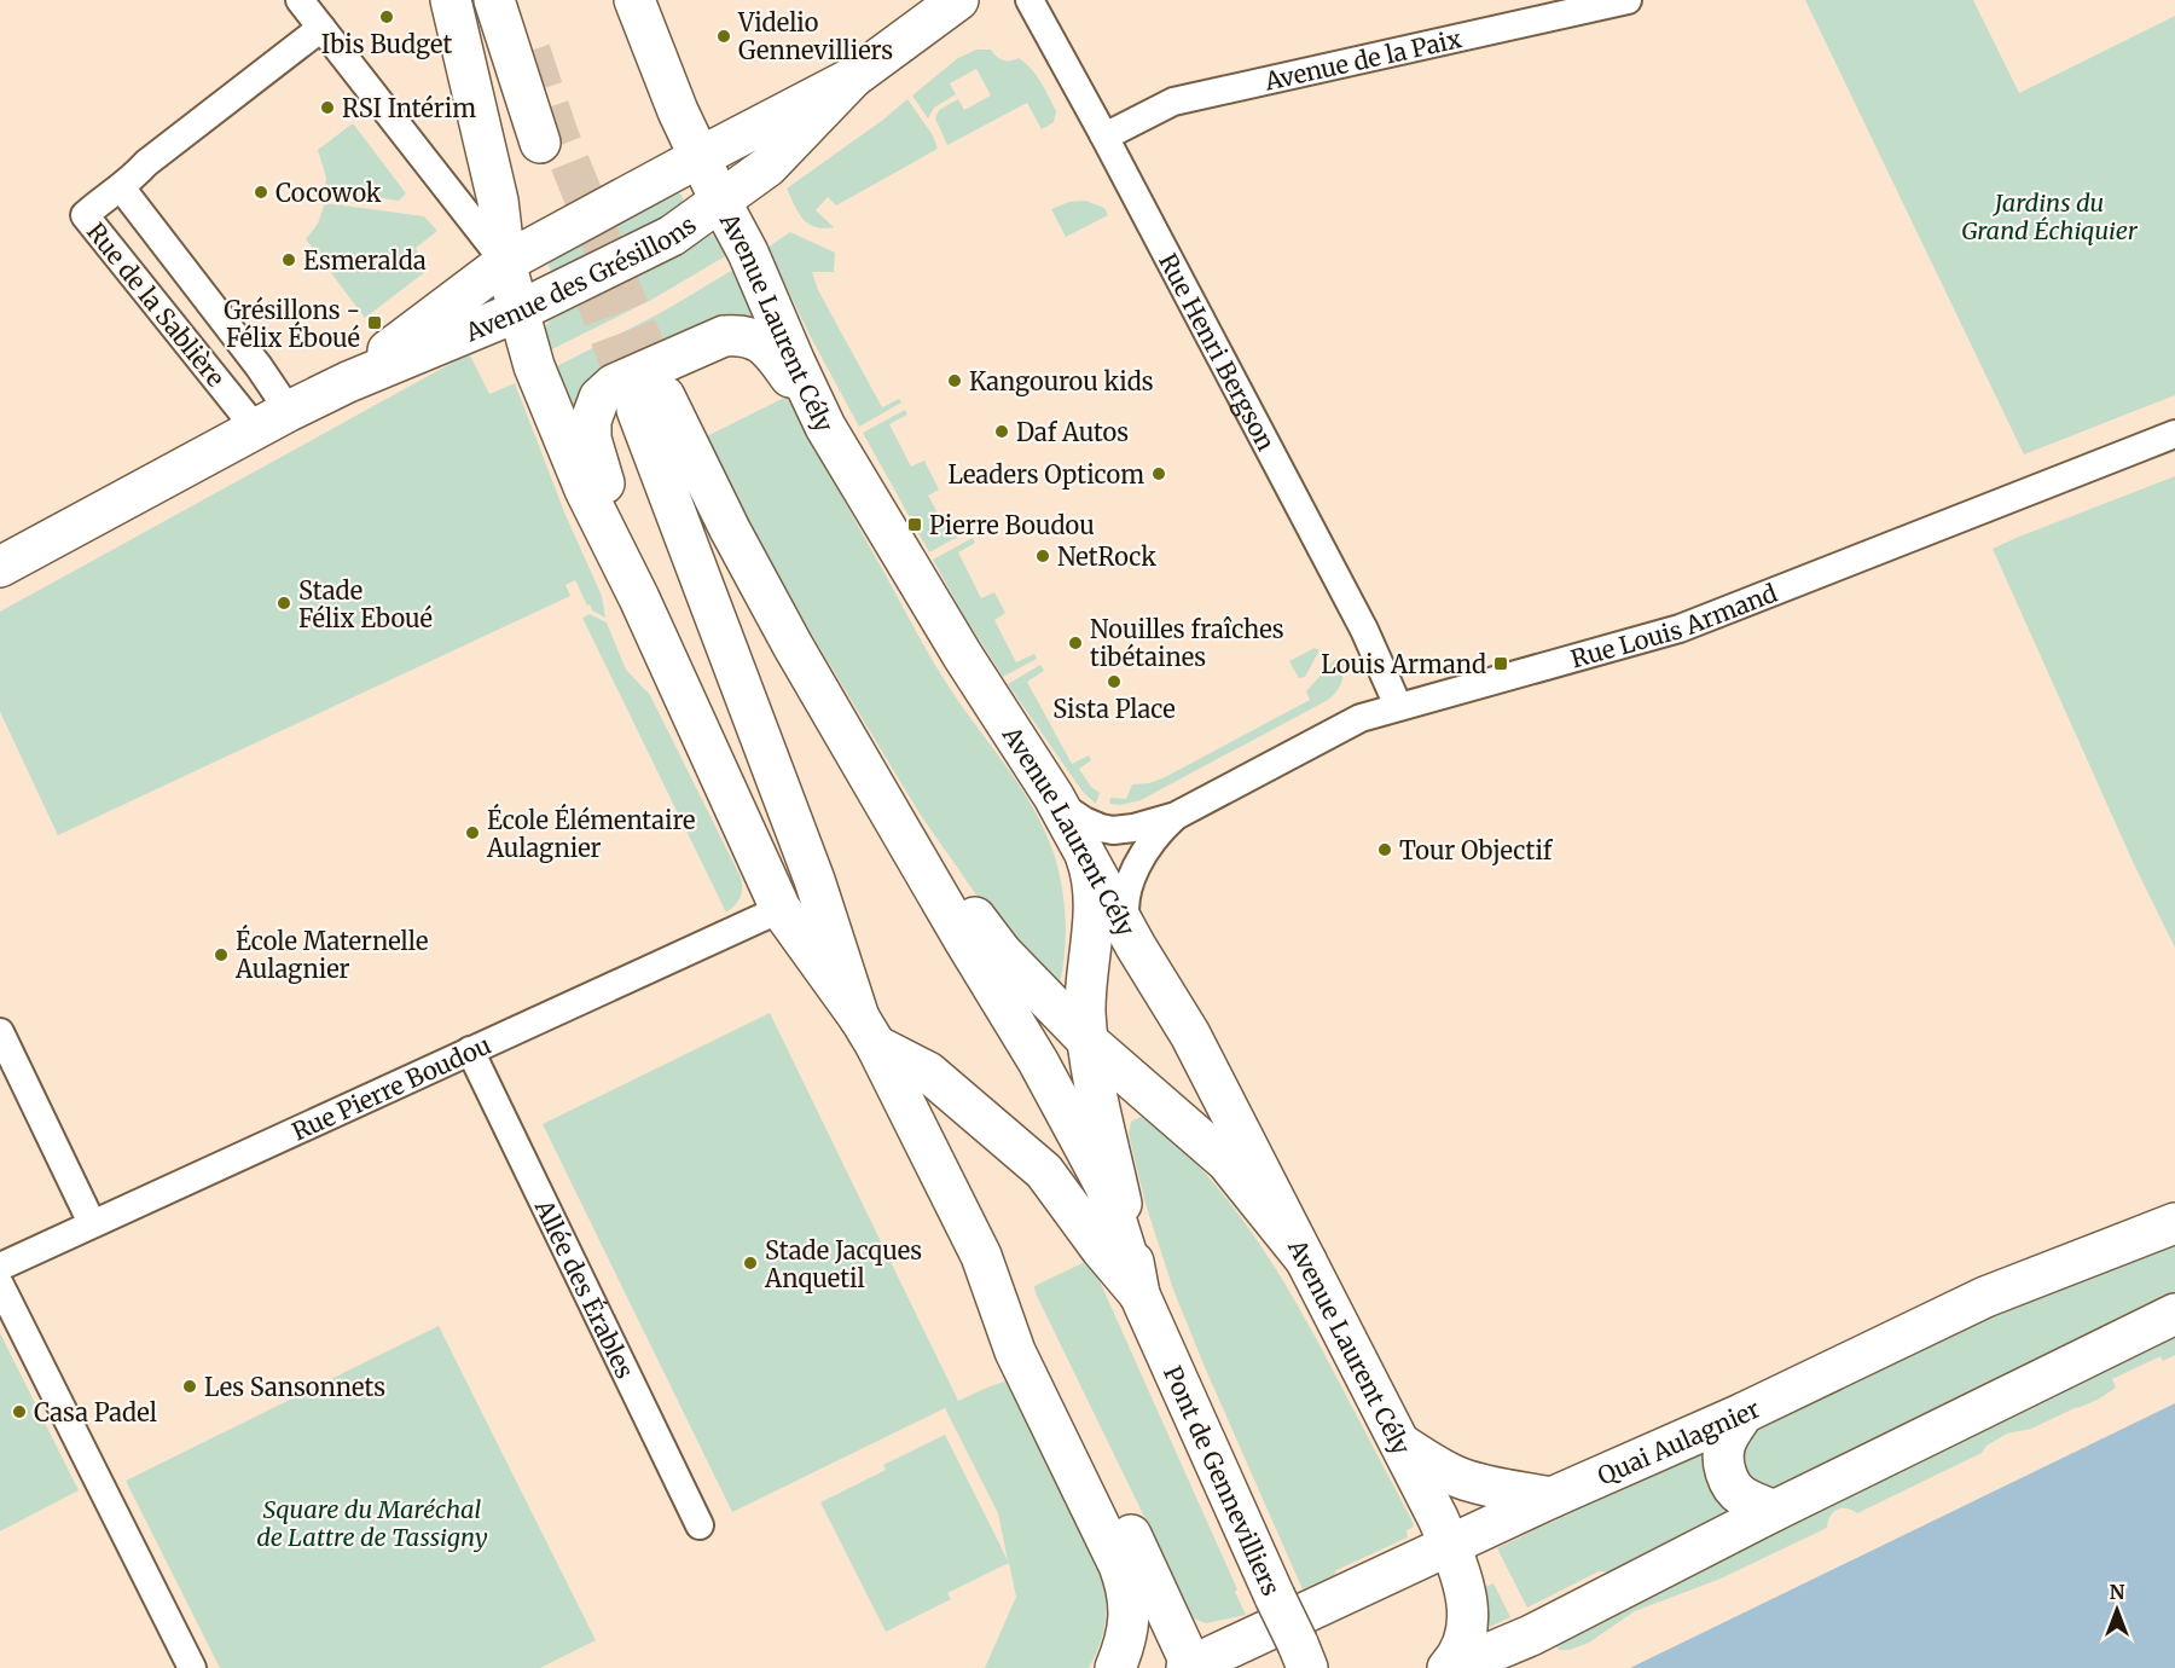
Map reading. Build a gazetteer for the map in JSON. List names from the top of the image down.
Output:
{
  "streets": {
    "main road": [
      "Avenue des Grésillons",
      "Avenue Laurent Cély",
      "Quai Aulagnier",
      "Pont de Gennevilliers"
    ],
    "street": [
      "Avenue de la Paix",
      "Rue de la Sablière",
      "Rue Henri Bergson",
      "Rue Louis Armand",
      "Rue Pierre Boudou",
      "Allée des Érables"
    ]
  },
  "crossings": [
    ["Avenue de la Paix", "Rue Henri Bergson"],
    ["Avenue des Grésillons", "Rue de la Sablière"],
    ["Avenue des Grésillons", "Avenue Laurent Cély"],
    ["Avenue Laurent Cély", "Rue Louis Armand"],
    ["Avenue Laurent Cély", "Quai Aulagnier"],
    ["Rue Henri Bergson", "Rue Louis Armand"],
    ["Rue Pierre Boudou", "Allée des Érables"]
  ],
  "parks": ["Jardins du Grand Échiquier", "Square du Maréchal de Lattre de Tassigny"],
  "places": {
    "other": [
      "Ibis Budget",
      "Videlio Gennevilliers",
      "RSI Intérim",
      "Cocowok",
      "Esmeralda",
      "Kangourou kids",
      "Daf Autos",
      "Leaders Opticom",
      "NetRock",
      "Stade Félix Eboué",
      "Nouilles fraîches tibétaines",
      "Sista Place",
      "École Élémentaire Aulagnier",
      "Tour Objectif",
      "École Maternelle Aulagnier",
      "Stade Jacques Anquetil",
      "Les Sansonnets",
      "Casa Padel"
    ],
    "transit": ["Grésillons - Félix Éboué", "Pierre Boudou", "Louis Armand"]
  },
  "north": "top"
}
